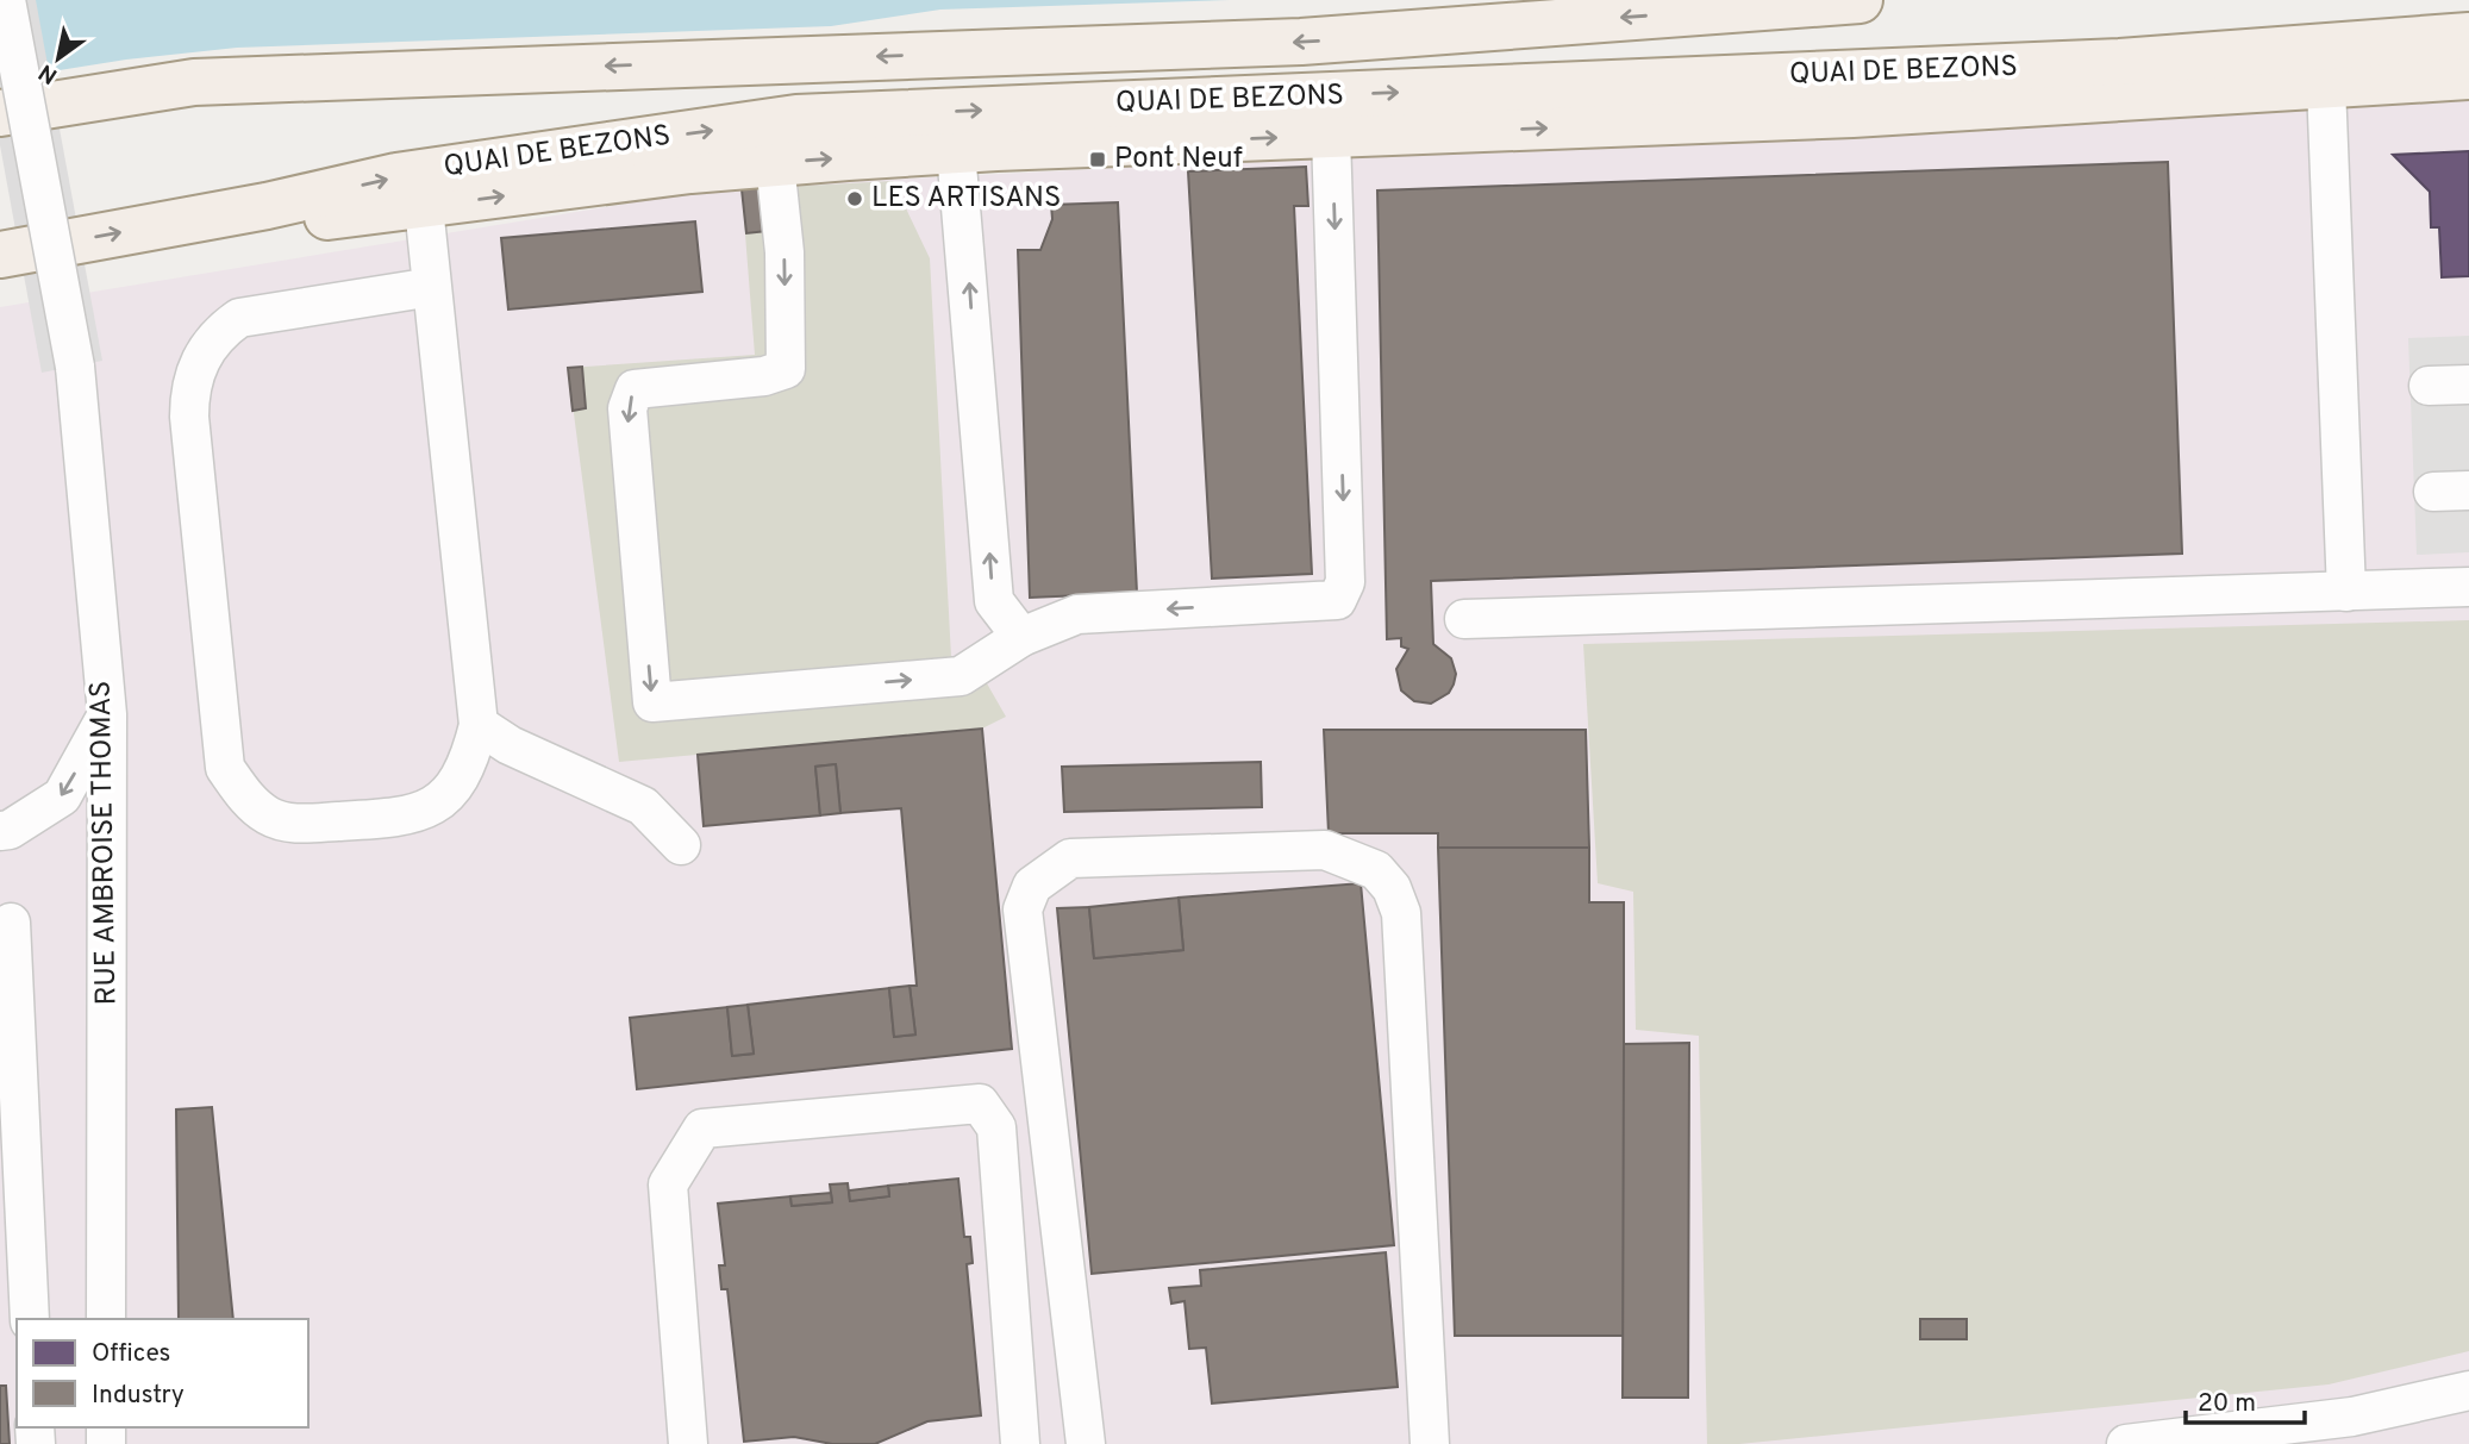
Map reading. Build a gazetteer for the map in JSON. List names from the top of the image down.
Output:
{
  "streets": {
    "main road": ["QUAI DE BEZONS"],
    "street": ["RUE AMBROISE THOMAS"]
  },
  "places": {
    "transit": ["Pont Neuf"],
    "other": ["LES ARTISANS"]
  },
  "legend": ["Offices", "Industry"],
  "scale_bar": "20 m",
  "north": "bottom left"
}
